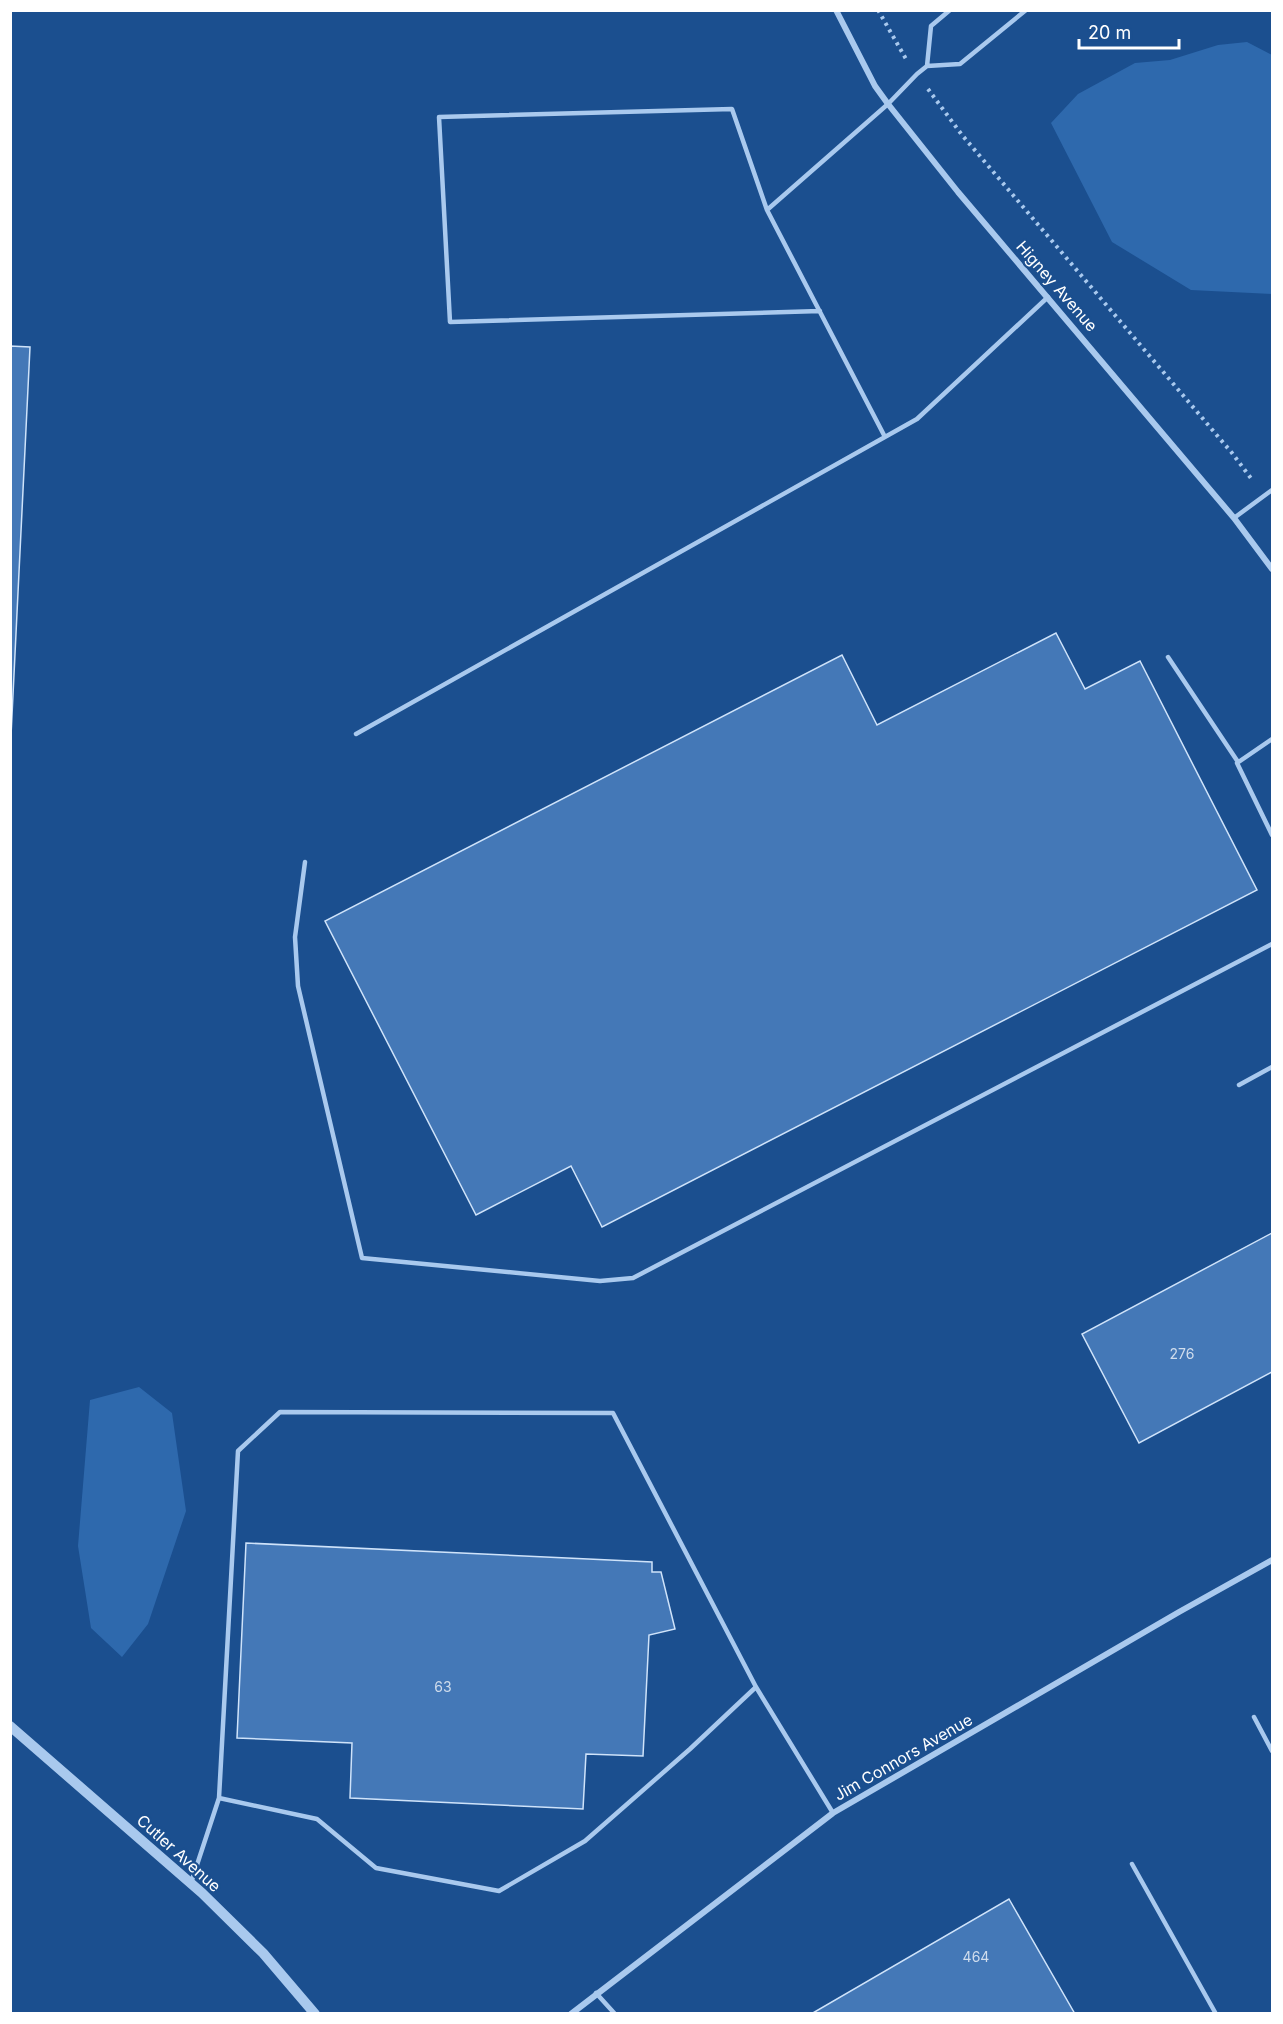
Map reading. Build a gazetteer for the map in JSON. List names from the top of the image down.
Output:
{
  "streets": {
    "street": ["Higney Avenue", "Jim Connors Avenue", "Cutler Avenue"]
  },
  "house_numbers": ["276", "63", "464"],
  "scale_bar": "20 m"
}
